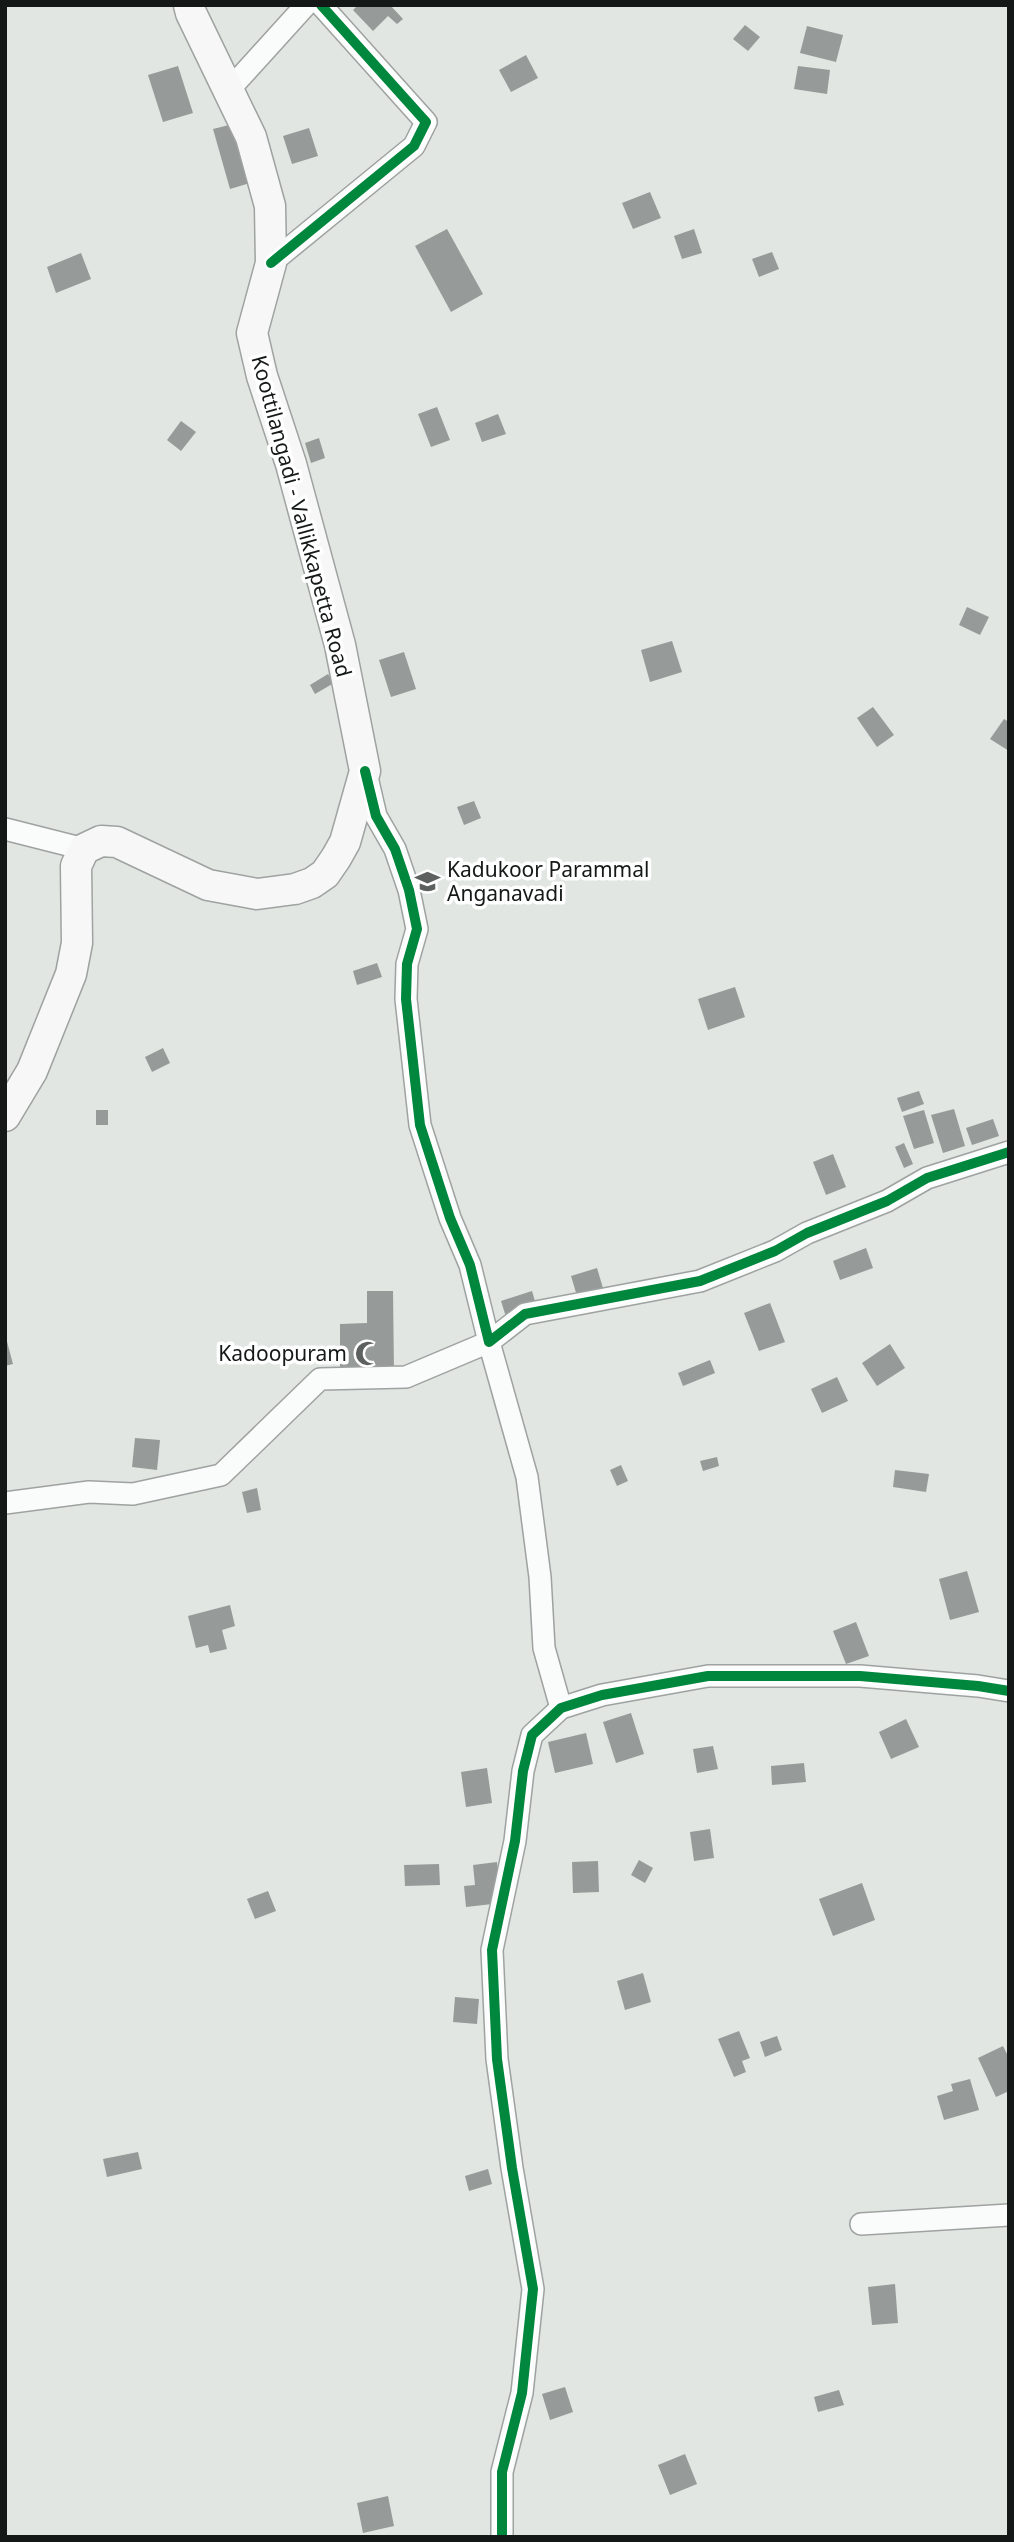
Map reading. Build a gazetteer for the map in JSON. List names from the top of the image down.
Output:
{
  "streets": {
    "main road": ["Koottilangadi - Vallikkapetta Road"]
  },
  "places": {
    "school or university": ["Kadukoor Parammal Anganavadi"],
    "mosque": ["Kadoopuram"]
  }
}
